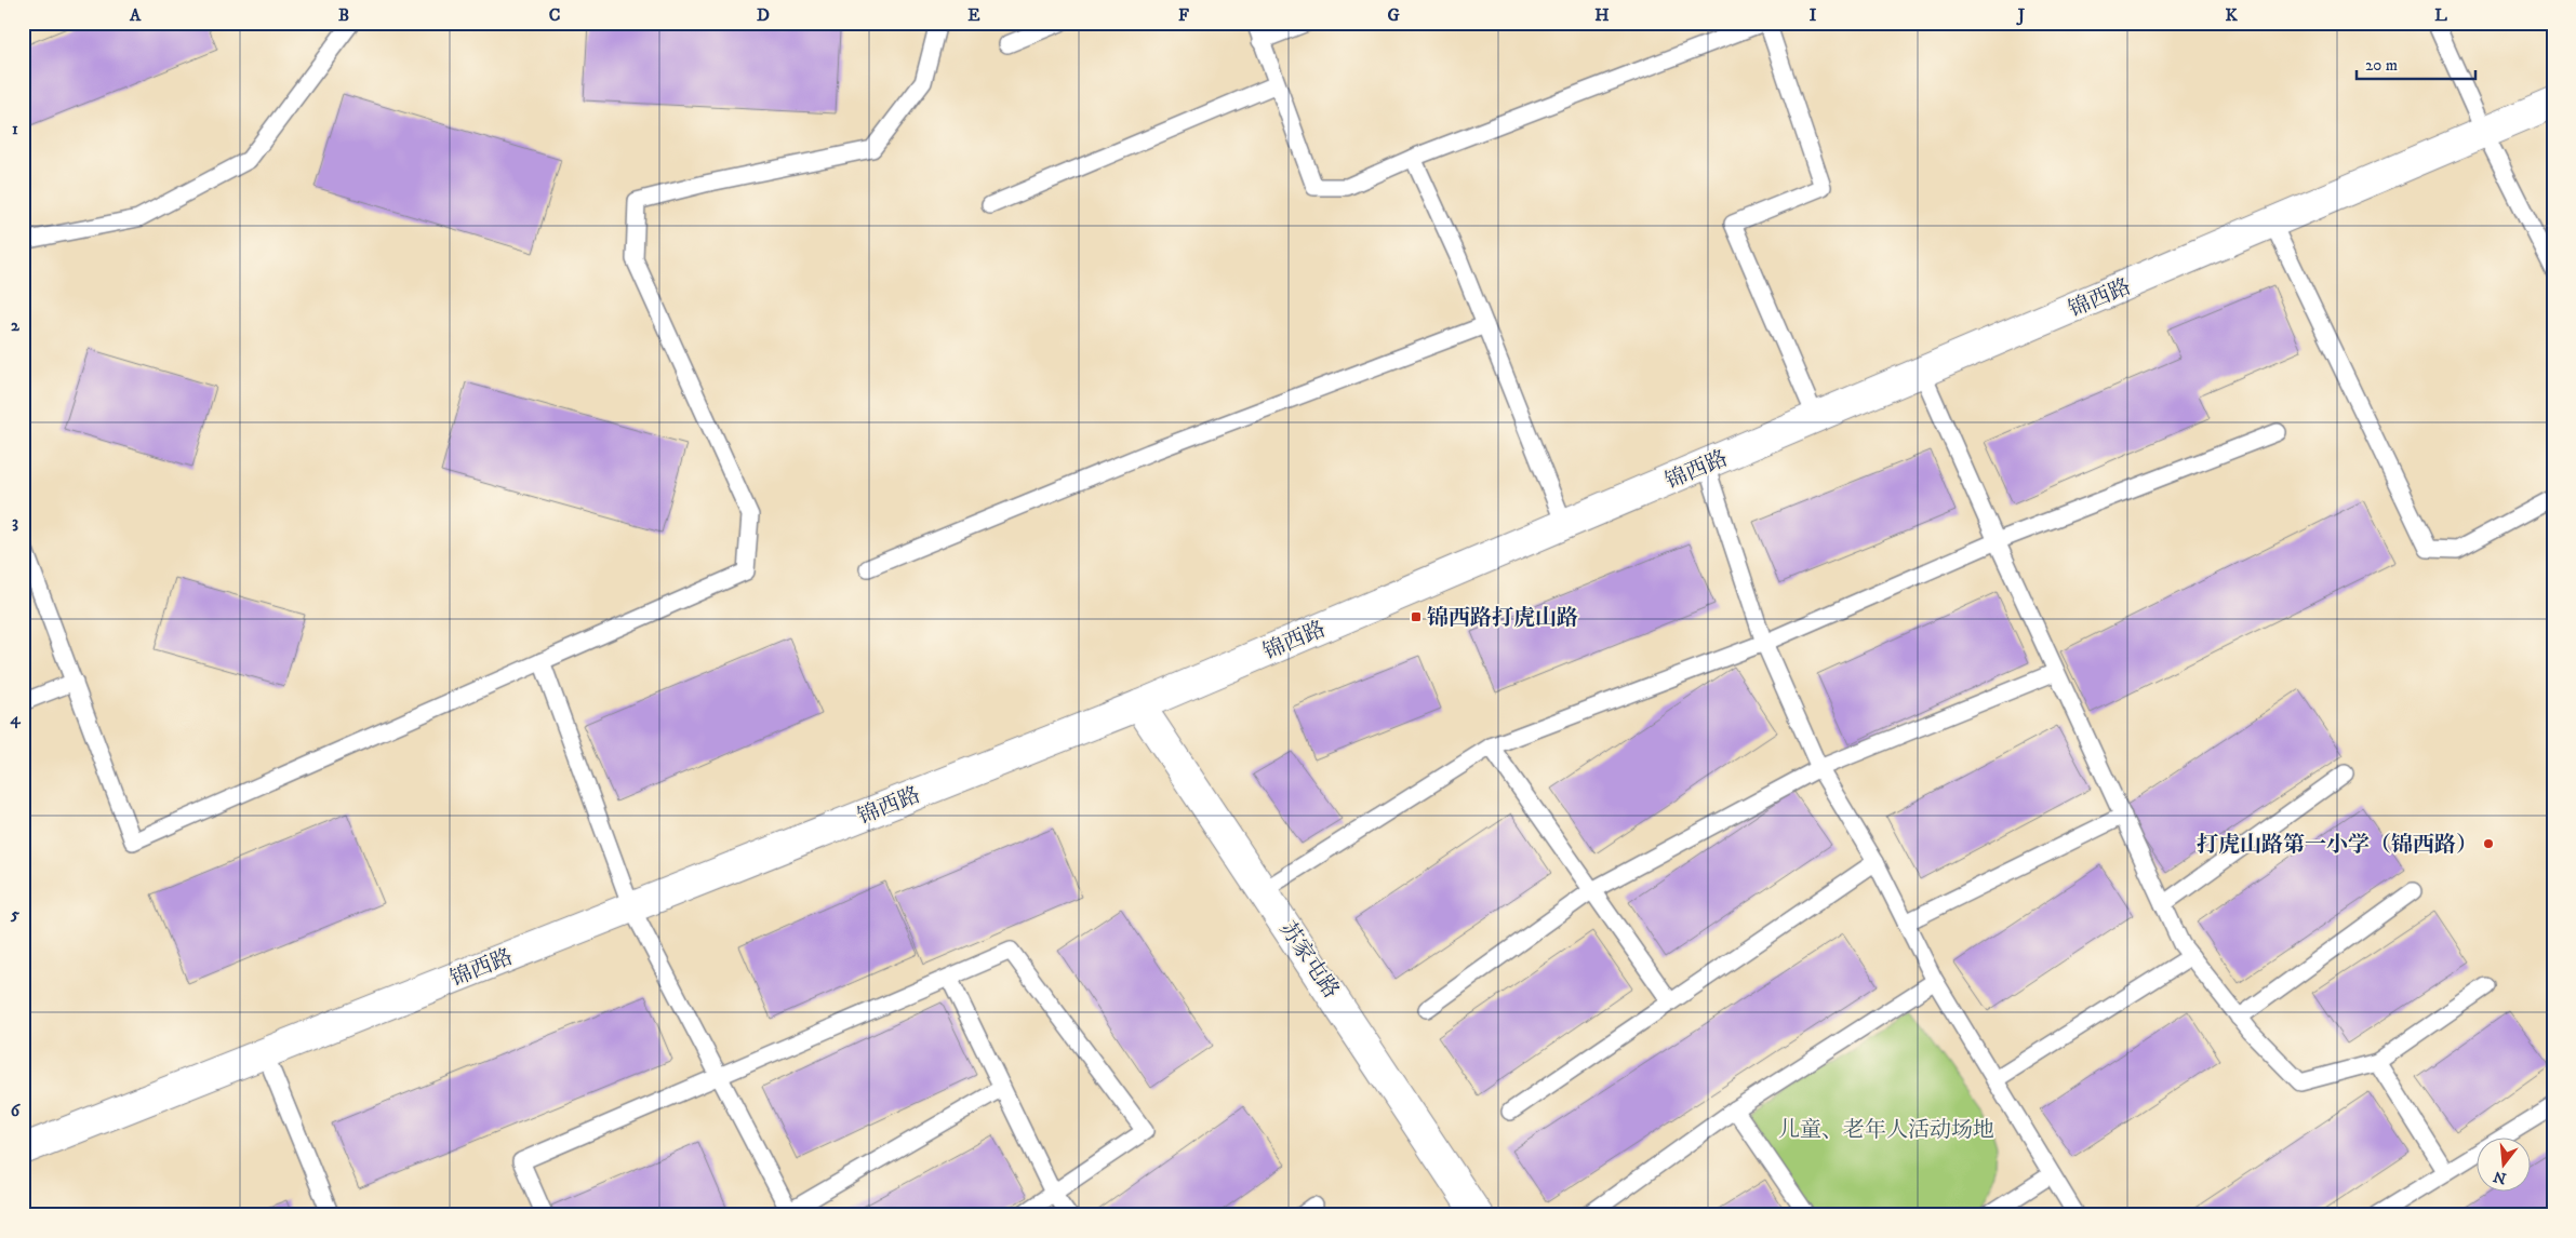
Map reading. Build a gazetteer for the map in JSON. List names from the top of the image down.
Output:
{
  "streets": {
    "street": ["锦西路", "苏家屯路"]
  },
  "crossings": [
    ["锦西路", "苏家屯路"]
  ],
  "parks": ["儿童、老年人活动场地"],
  "places": {
    "transit": ["锦西路打虎山路"],
    "other": ["打虎山路第一小学（锦西路）"]
  },
  "scale_bar": "20 m",
  "north": "bottom",
  "grid": {
    "columns": [
      "A",
      "B",
      "C",
      "D",
      "E",
      "F",
      "G",
      "H",
      "I",
      "J",
      "K",
      "L"
    ],
    "rows": [
      "1",
      "2",
      "3",
      "4",
      "5",
      "6"
    ]
  }
}
